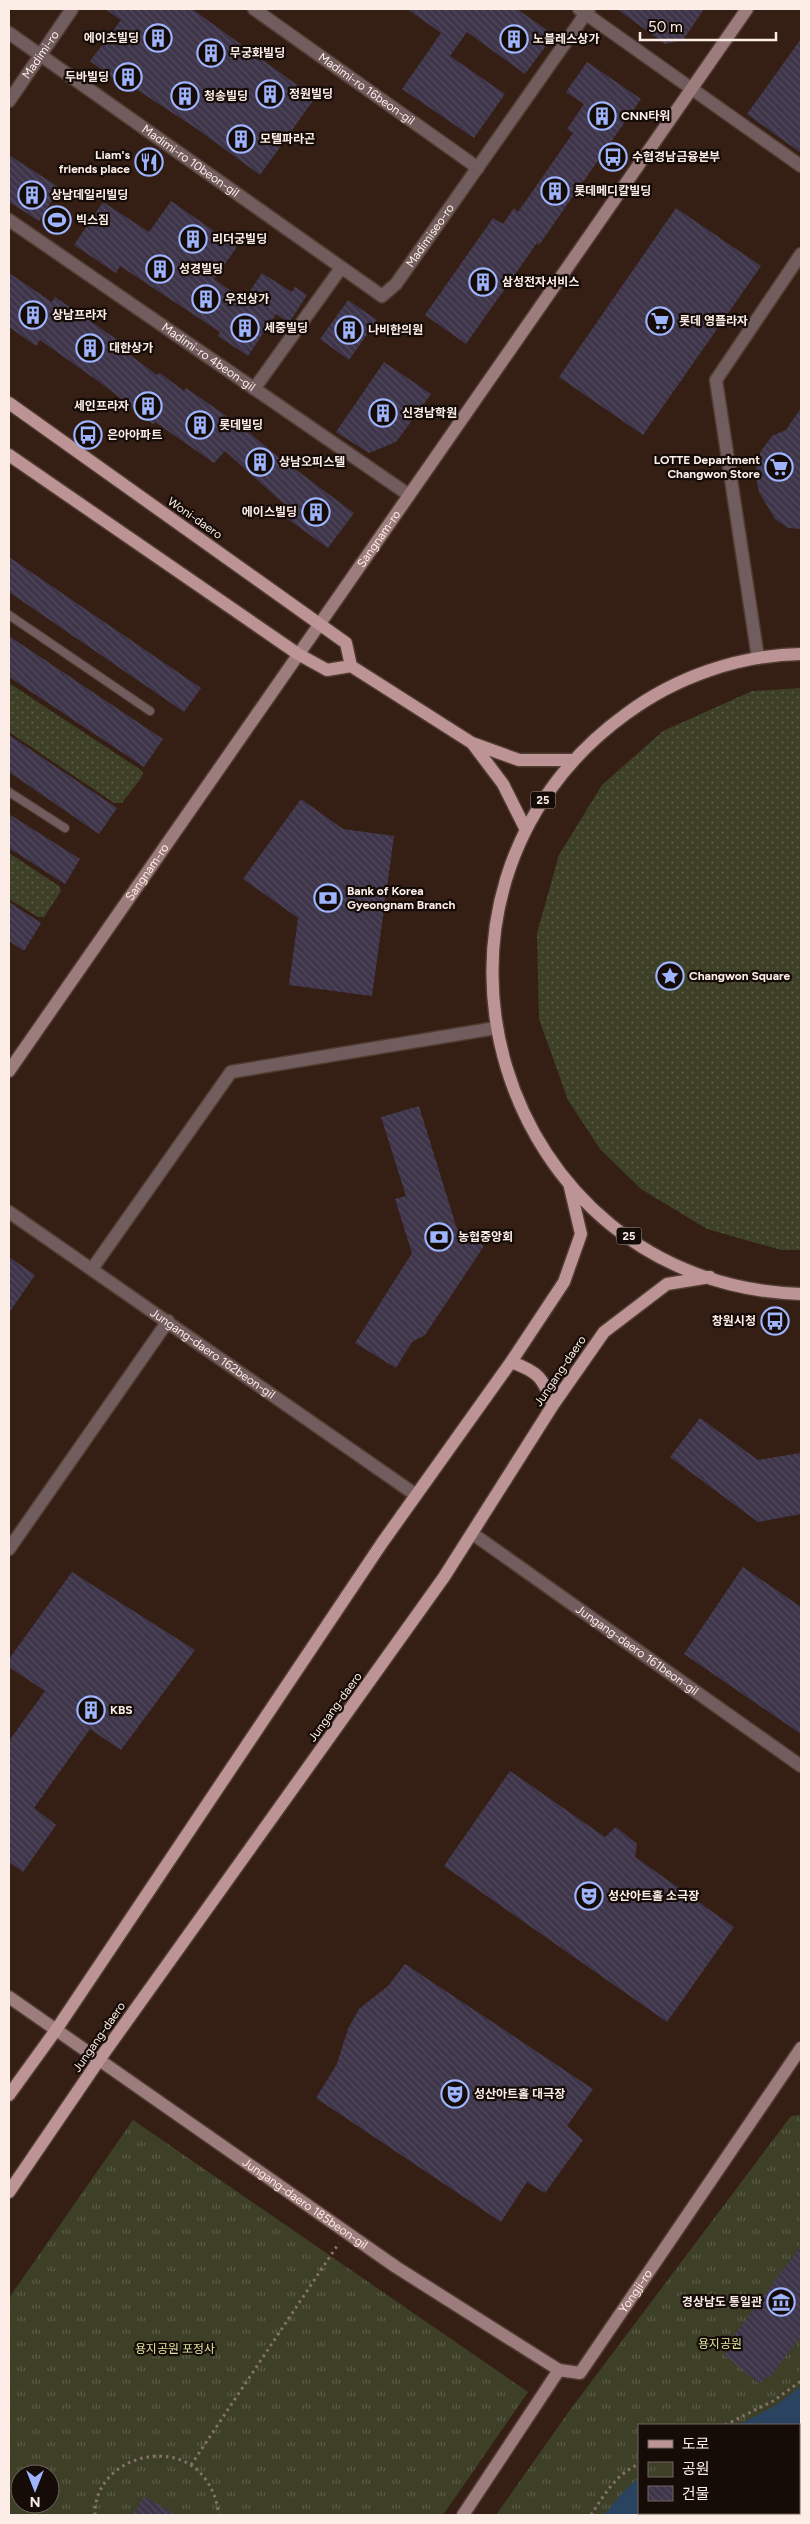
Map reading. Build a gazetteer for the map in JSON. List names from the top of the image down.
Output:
{
  "streets": {
    "main road": [
      "Woni-daero",
      "Sangnam-ro",
      "25",
      "Jungang-daero",
      "Jungang-daero 185beon-gil",
      "Yongji-ro"
    ],
    "street": [
      "Madimi-ro",
      "Madimi-ro 16beon-gil",
      "Madimi-ro 10beon-gil",
      "Madimiseo-ro",
      "Madimi-ro 4beon-gil",
      "Jungang-daero 162beon-gil",
      "Jungang-daero 161beon-gil"
    ]
  },
  "crossings": [
    ["Madimi-ro", "Madimi-ro 10beon-gil"],
    ["Madimi-ro 16beon-gil", "Madimiseo-ro"],
    ["Madimi-ro 10beon-gil", "Madimiseo-ro"],
    ["Madimi-ro 4beon-gil", "Sangnam-ro"],
    ["Woni-daero", "Sangnam-ro"],
    ["25", "Jungang-daero"],
    ["Jungang-daero", "Jungang-daero 161beon-gil"],
    ["Jungang-daero", "Jungang-daero 185beon-gil"],
    ["Jungang-daero 185beon-gil", "Yongji-ro"]
  ],
  "parks": ["용지공원", "용지공원 포정사"],
  "places": {
    "building": [
      "에이츠빌딩",
      "노블레스상가",
      "무궁화빌딩",
      "두바빌딩",
      "정원빌딩",
      "청송빌딩",
      "CNN타워",
      "모텔파라곤",
      "롯데메디칼빌딩",
      "상남데일리빌딩",
      "리더궁빌딩",
      "성경빌딩",
      "삼성전자서비스",
      "우진상가",
      "상남프라자",
      "세중빌딩",
      "나비한의원",
      "대한상가",
      "세인프라자",
      "신경남학원",
      "롯데빌딩",
      "상남오피스텔",
      "에이스빌딩",
      "KBS"
    ],
    "bus stop": ["수협경남금융본부", "은아아파트", "창원시청"],
    "restaurant": ["Liam's friends place"],
    "sports": ["빅스짐"],
    "supermarket": ["롯데 영플라자", "LOTTE Department Changwon Store"],
    "bank": ["Bank of Korea Gyeongnam Branch", "농협중앙회"],
    "place": ["Changwon Square"],
    "theatre": ["성산아트홀 소극장", "성산아트홀 대극장"],
    "museum": ["경상남도 통일관"]
  },
  "legend": ["도로", "공원", "건물"],
  "scale_bar": "50 m",
  "north": "bottom"
}
